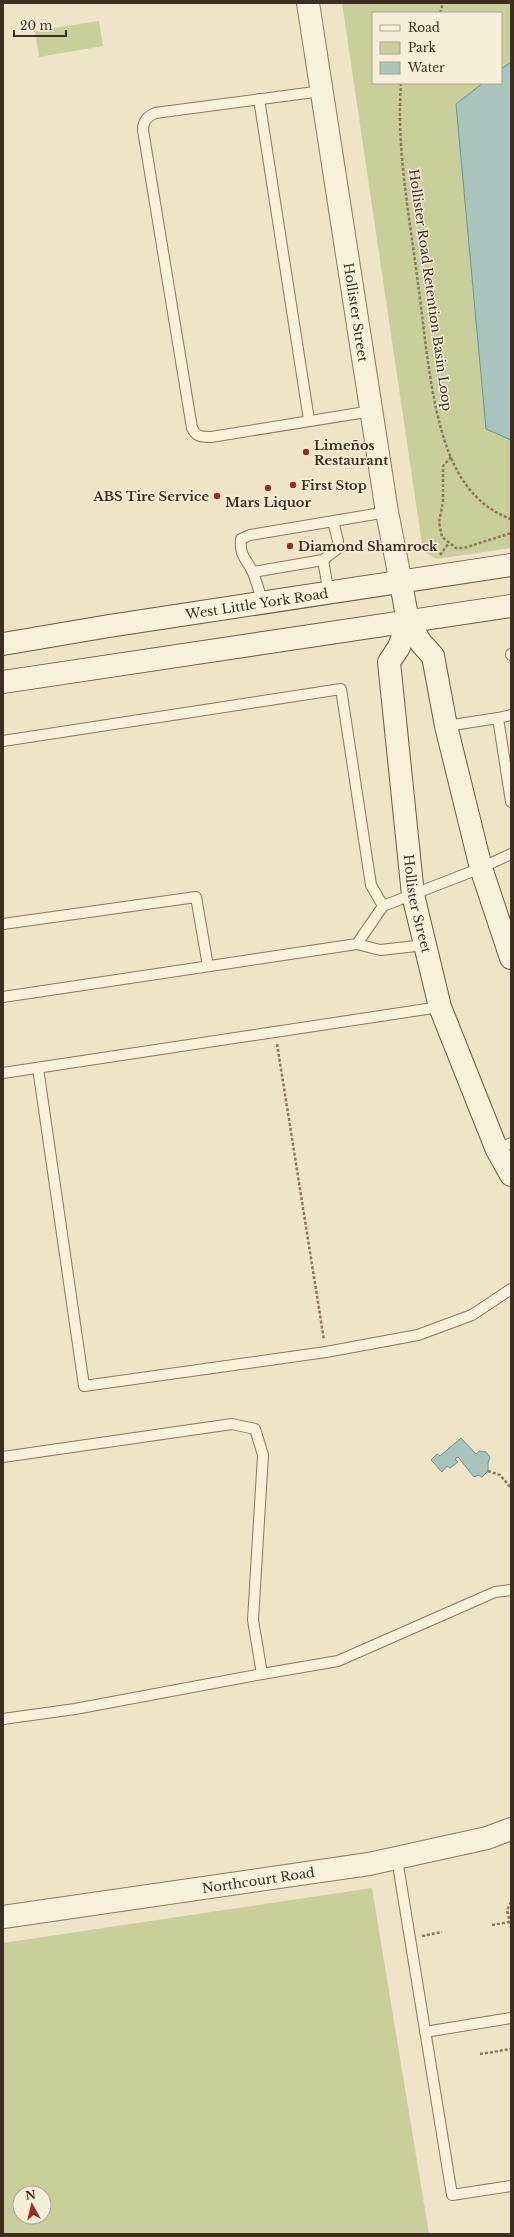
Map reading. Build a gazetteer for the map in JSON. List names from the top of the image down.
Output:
{
  "streets": {
    "main road": ["Hollister Street", "West Little York Road", "Northcourt Road"],
    "path": ["Hollister Road Retention Basin Loop"]
  },
  "crossings": [
    ["Hollister Street", "West Little York Road"]
  ],
  "places": [
    "Limeños Restaurant",
    "First Stop",
    "Mars Liquor",
    "ABS Tire Service",
    "Diamond Shamrock"
  ],
  "legend": ["Road", "Park", "Water"],
  "scale_bar": "20 m",
  "north": "top"
}
